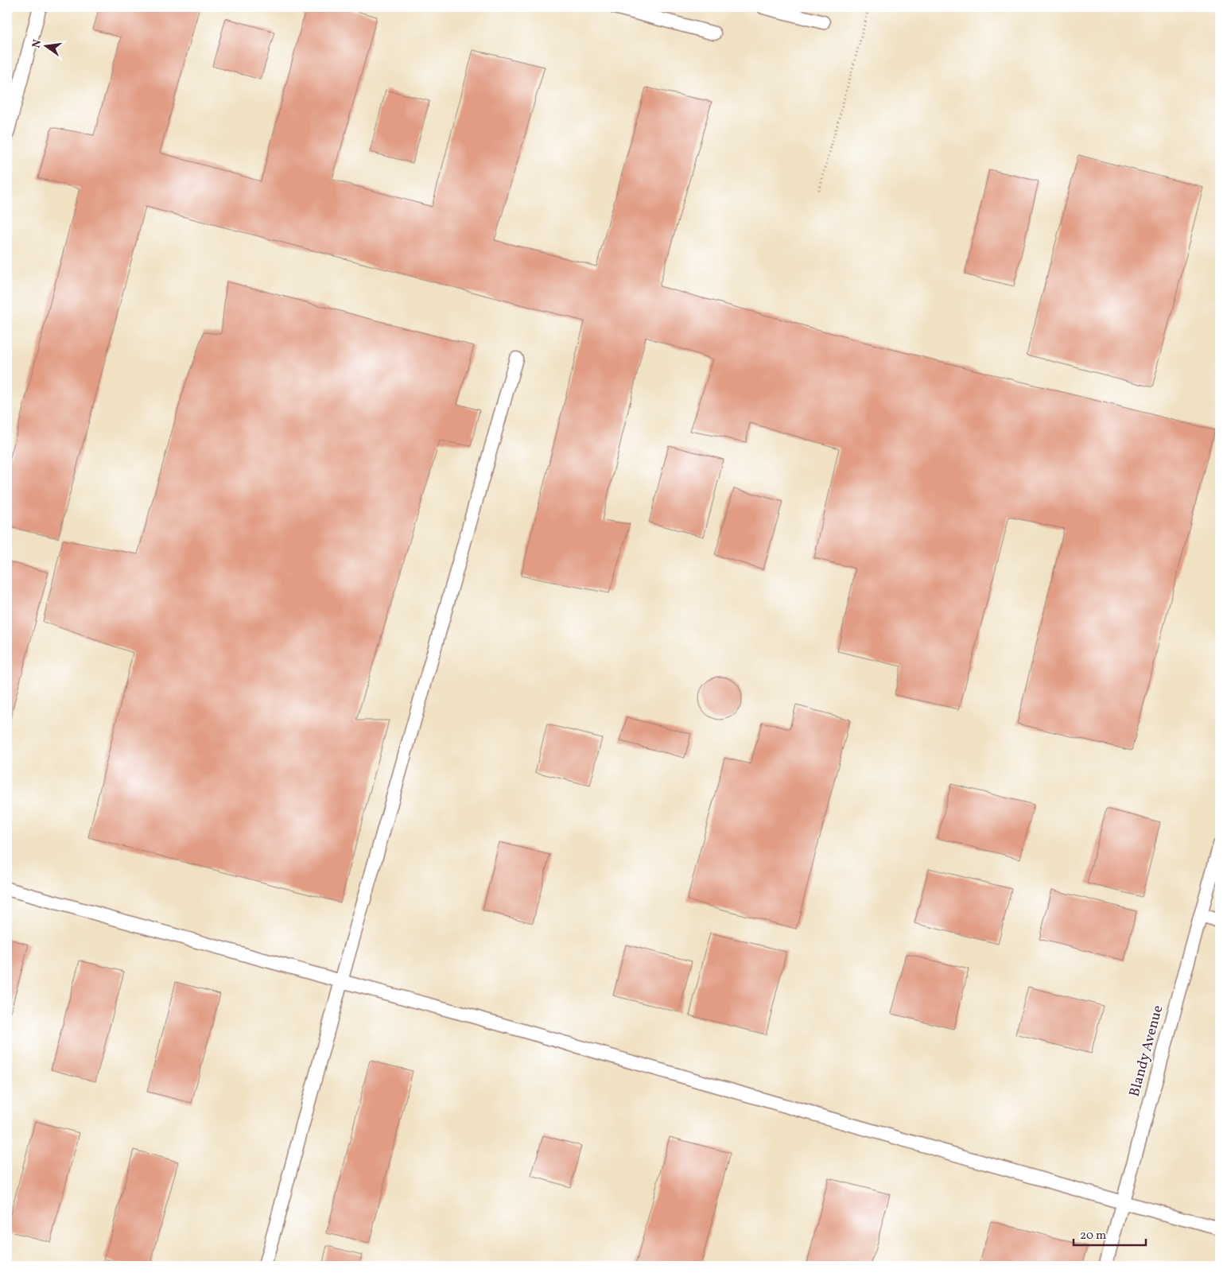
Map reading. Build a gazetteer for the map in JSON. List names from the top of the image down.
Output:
{
  "streets": {
    "lane": ["Blandy Avenue"]
  },
  "scale_bar": "20 m",
  "north": "left"
}
